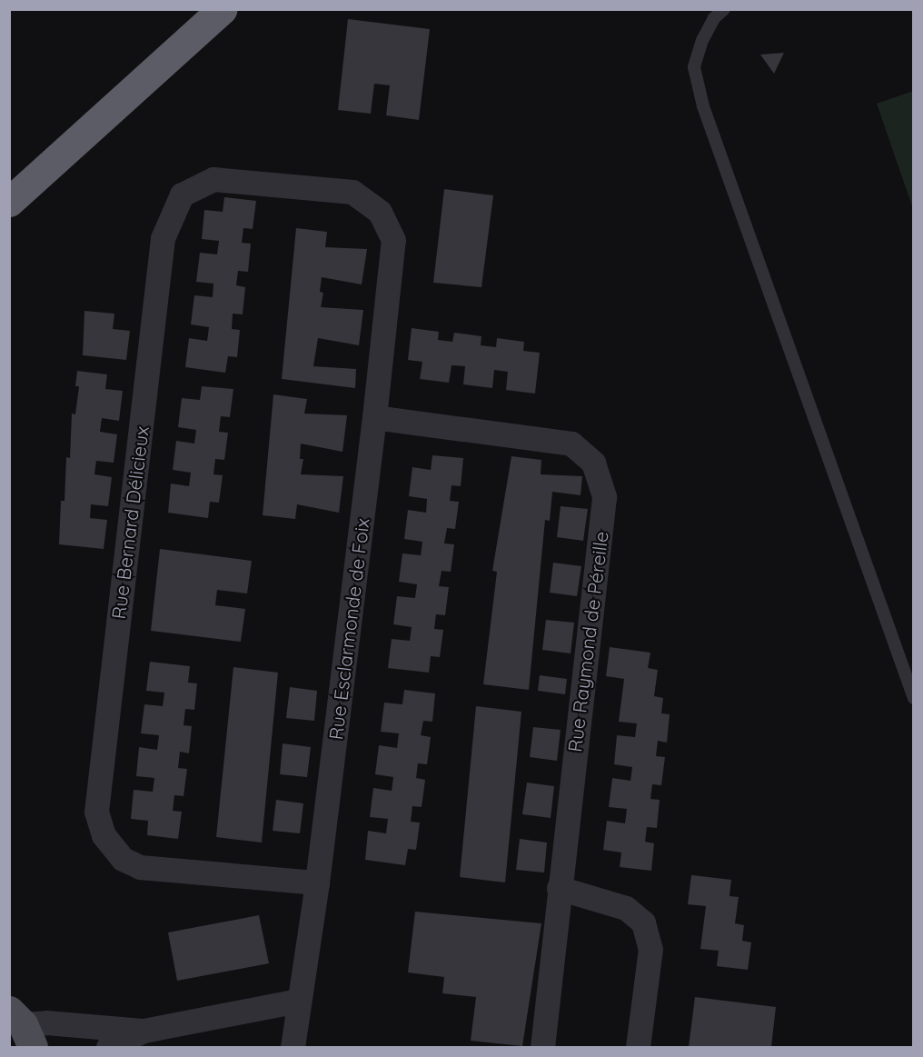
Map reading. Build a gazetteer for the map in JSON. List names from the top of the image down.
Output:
{
  "streets": {
    "street": ["Rue Bernard Délicieux", "Rue Esclarmonde de Foix", "Rue Raymond de Péreille"]
  },
  "crossings": [
    ["Rue Bernard Délicieux", "Rue Esclarmonde de Foix"],
    ["Rue Esclarmonde de Foix", "Rue Raymond de Péreille"]
  ]
}
